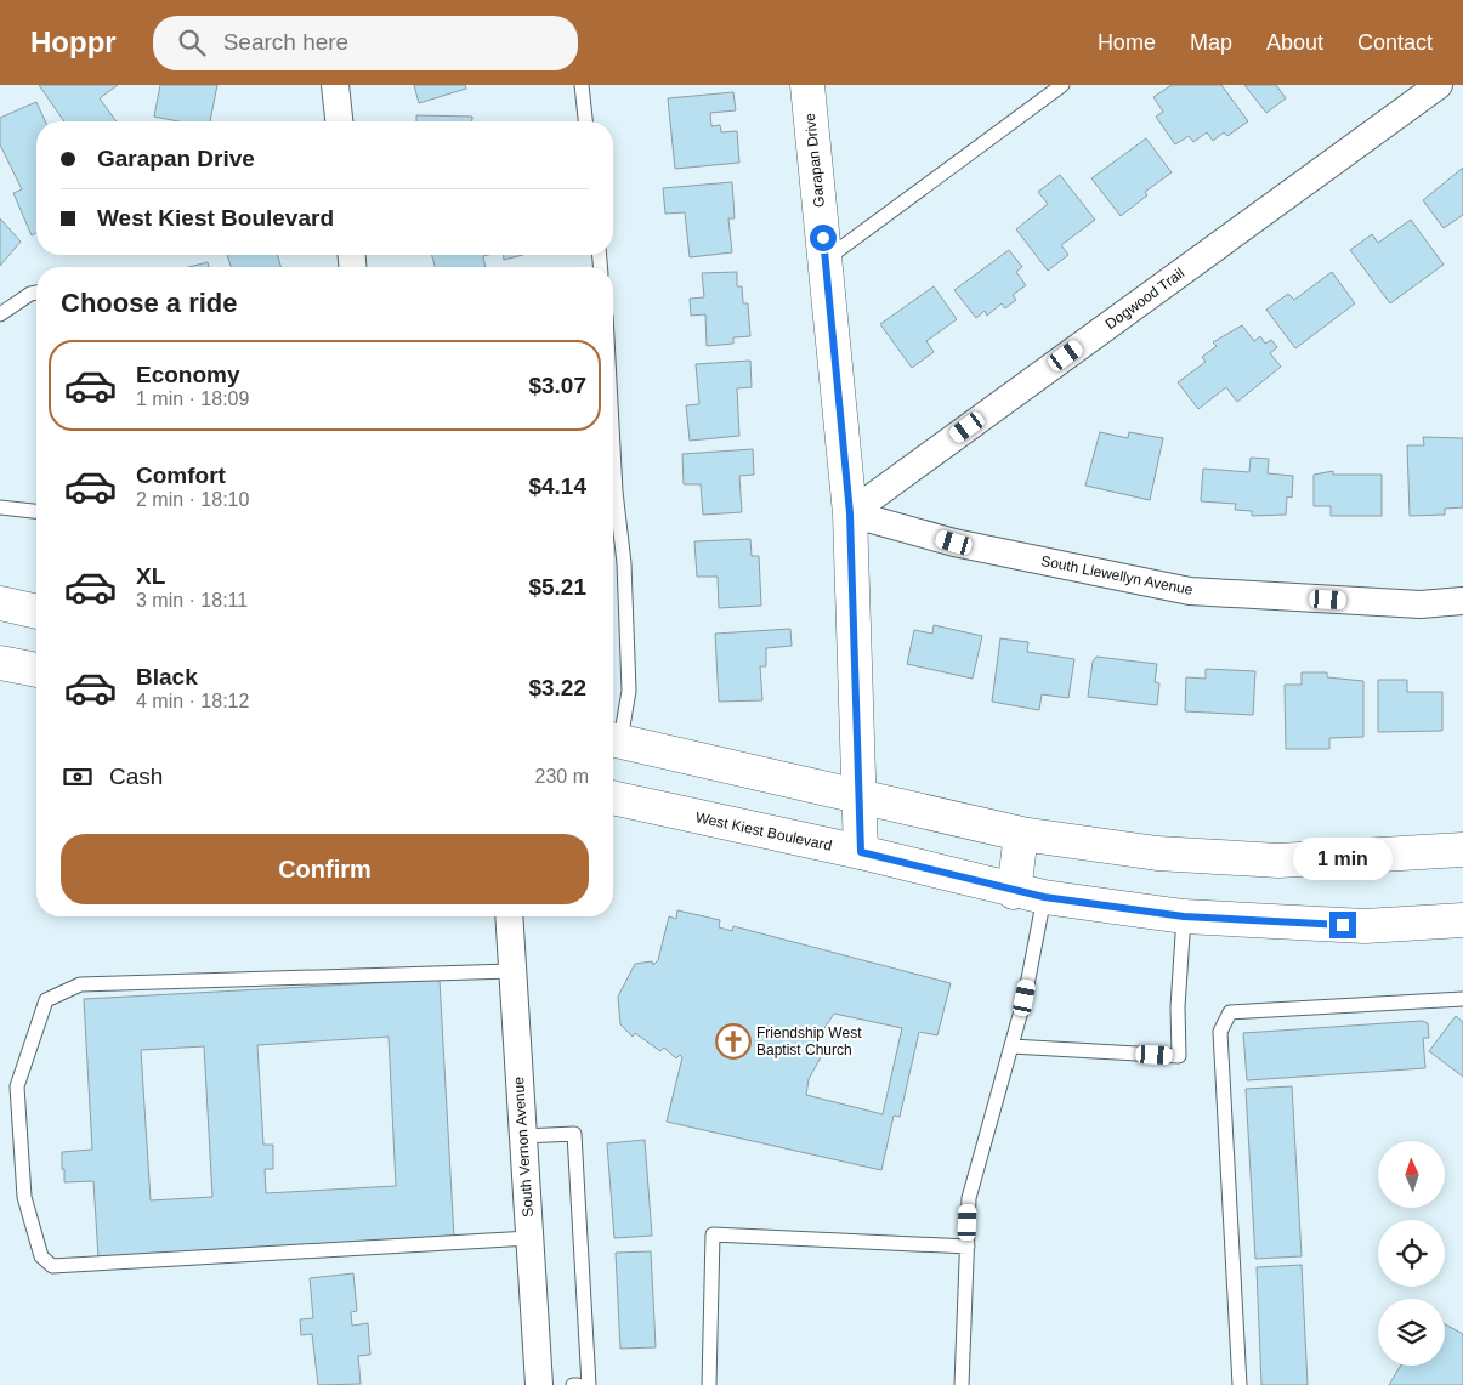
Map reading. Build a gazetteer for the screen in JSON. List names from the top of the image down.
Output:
{
  "streets": {
    "main road": ["Garapan Drive", "West Kiest Boulevard"],
    "street": ["Dogwood Trail", "South Llewellyn Avenue", "South Vernon Avenue"]
  },
  "crossings": [
    ["Garapan Drive", "Dogwood Trail"],
    ["Garapan Drive", "South Llewellyn Avenue"],
    ["Garapan Drive", "West Kiest Boulevard"],
    ["Dogwood Trail", "South Llewellyn Avenue"]
  ],
  "places": {
    "church": ["Friendship West Baptist Church"]
  },
  "north": "top",
  "page": {
    "header": "Hoppr",
    "search": "Search here",
    "nav": [
      "Home",
      "Map",
      "About",
      "Contact"
    ],
    "banner": ["Garapan Drive", "West Kiest Boulevard"],
    "heading": "Choose a ride",
    "list": [
      {
        "name": "Economy",
        "note": "1 min · 18:09",
        "value": "$3.07"
      },
      {
        "name": "Comfort",
        "note": "2 min · 18:10",
        "value": "$4.14"
      },
      {
        "name": "XL",
        "note": "3 min · 18:11",
        "value": "$5.21"
      },
      {
        "name": "Black",
        "note": "4 min · 18:12",
        "value": "$3.22"
      }
    ],
    "pay": ["Cash", "230 m"],
    "buttons": "Confirm",
    "bubble": "1 min"
  }
}
